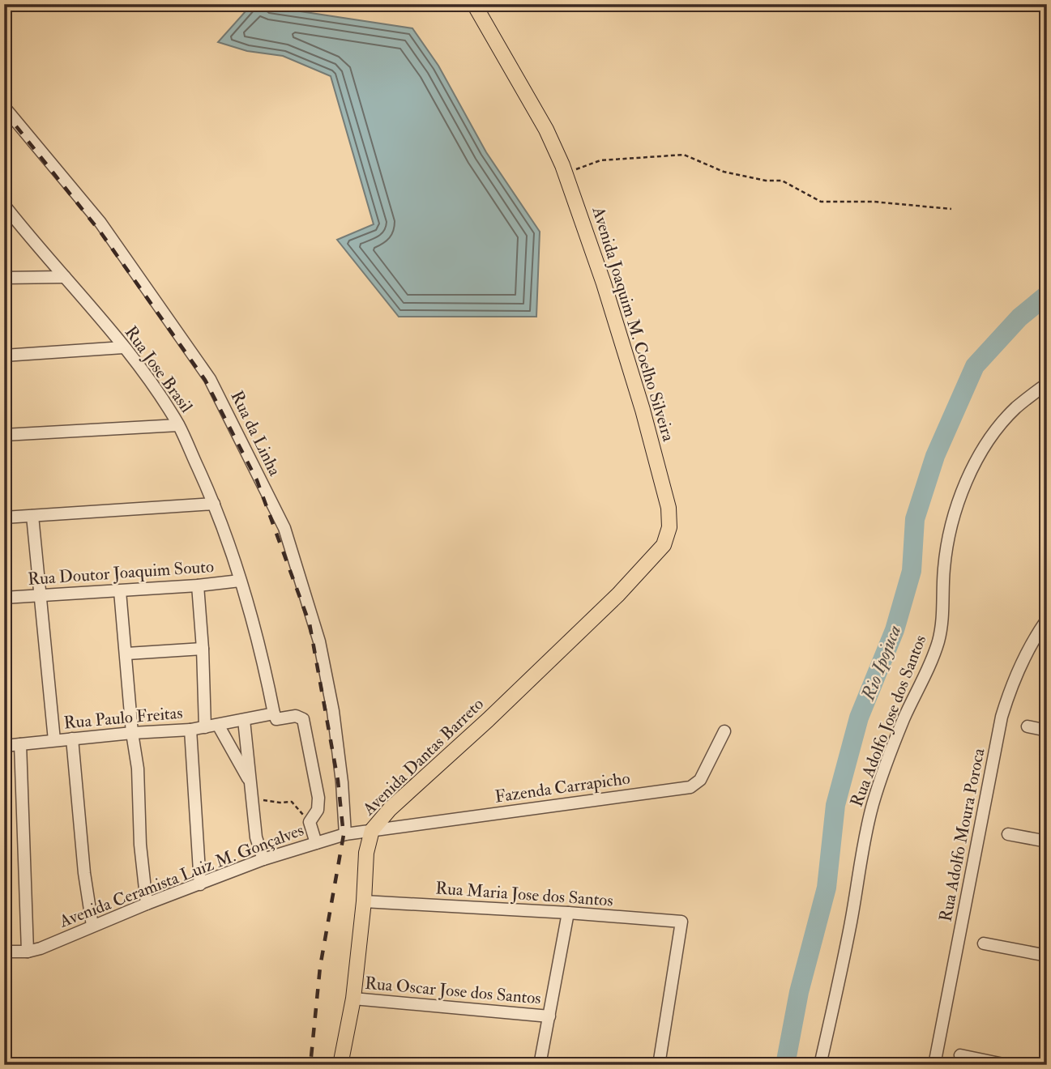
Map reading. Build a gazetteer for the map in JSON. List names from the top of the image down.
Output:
{
  "streets": {
    "main road": ["Avenida Joaquim M. Coelho Silveira", "Avenida Dantas Barreto"],
    "street": [
      "Rua Jose Brasil",
      "Rua da Linha",
      "Rua Doutor Joaquim Souto",
      "Rua Paulo Freitas",
      "Rua Adolfo Jose dos Santos",
      "Fazenda Carrapicho",
      "Rua Adolfo Moura Poroca",
      "Avenida Ceramista Luiz M. Gonçalves",
      "Rua Maria Jose dos Santos",
      "Rua Oscar Jose dos Santos"
    ]
  },
  "crossings": [
    ["Avenida Joaquim M. Coelho Silveira", "Avenida Dantas Barreto"],
    ["Rua Jose Brasil", "Rua Doutor Joaquim Souto"],
    ["Rua Jose Brasil", "Rua Paulo Freitas"],
    ["Rua da Linha", "Avenida Ceramista Luiz M. Gonçalves"],
    ["Avenida Dantas Barreto", "Fazenda Carrapicho"],
    ["Avenida Dantas Barreto", "Avenida Ceramista Luiz M. Gonçalves"],
    ["Avenida Dantas Barreto", "Rua Maria Jose dos Santos"],
    ["Avenida Dantas Barreto", "Rua Oscar Jose dos Santos"],
    ["Fazenda Carrapicho", "Avenida Ceramista Luiz M. Gonçalves"]
  ],
  "water": ["Rio Ipojuca"]
}
